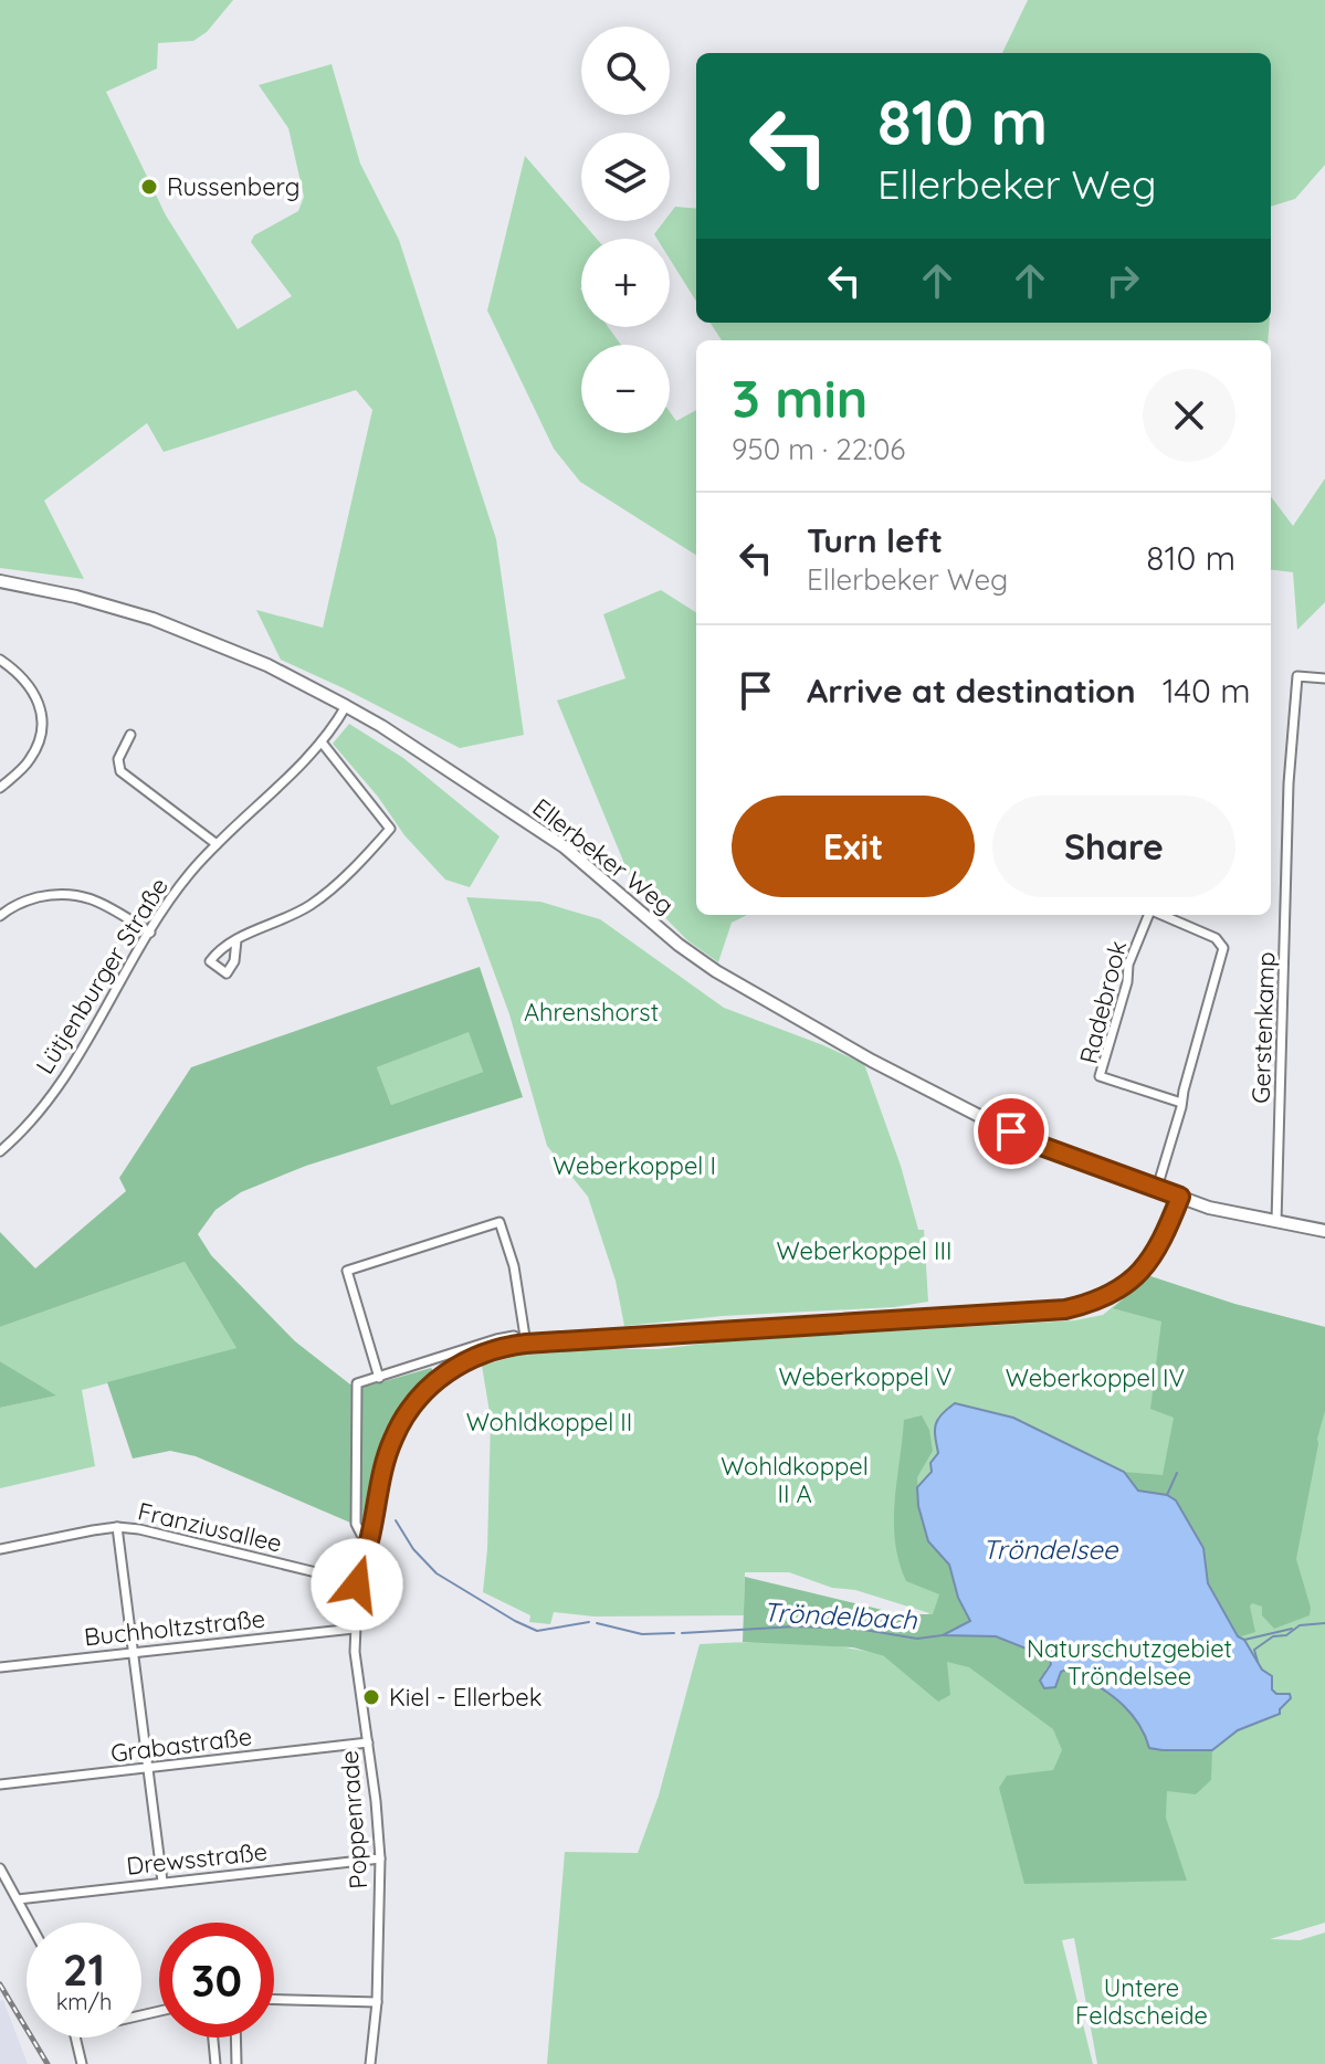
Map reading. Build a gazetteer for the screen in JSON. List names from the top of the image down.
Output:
{
  "streets": {
    "street": [
      "Ellerbeker Weg",
      "Lütjenburger Straße",
      "Radebrook",
      "Gerstenkamp",
      "Franziusallee",
      "Buchholtzstraße",
      "Grabastraße",
      "Poppenrade",
      "Drewsstraße"
    ]
  },
  "crossings": [
    ["Ellerbeker Weg", "Lütjenburger Straße"],
    ["Ellerbeker Weg", "Radebrook"],
    ["Ellerbeker Weg", "Gerstenkamp"],
    ["Franziusallee", "Poppenrade"],
    ["Buchholtzstraße", "Poppenrade"],
    ["Grabastraße", "Poppenrade"],
    ["Poppenrade", "Drewsstraße"]
  ],
  "water": ["Tröndelsee", "Tröndelbach"],
  "parks": [
    "Ahrenshorst",
    "Weberkoppel I",
    "Weberkoppel III",
    "Weberkoppel V",
    "Weberkoppel IV",
    "Wohldkoppel II",
    "Wohldkoppel II A",
    "Naturschutzgebiet Tröndelsee",
    "Untere Feldscheide"
  ],
  "places": ["Russenberg", "Kiel - Ellerbek"],
  "page": {
    "map_buttons": ["+", "−"],
    "turn": ["810 m", "Ellerbeker Weg"],
    "heading": ["3 min", "950 m · 22:06"],
    "list": [
      {
        "name": "Turn left",
        "note": "Ellerbeker Weg",
        "value": "810 m"
      },
      {
        "name": "Arrive at destination",
        "value": "140 m"
      }
    ],
    "buttons": ["Exit", "Share"],
    "speed": "21 km/h",
    "limit": "30"
  }
}
